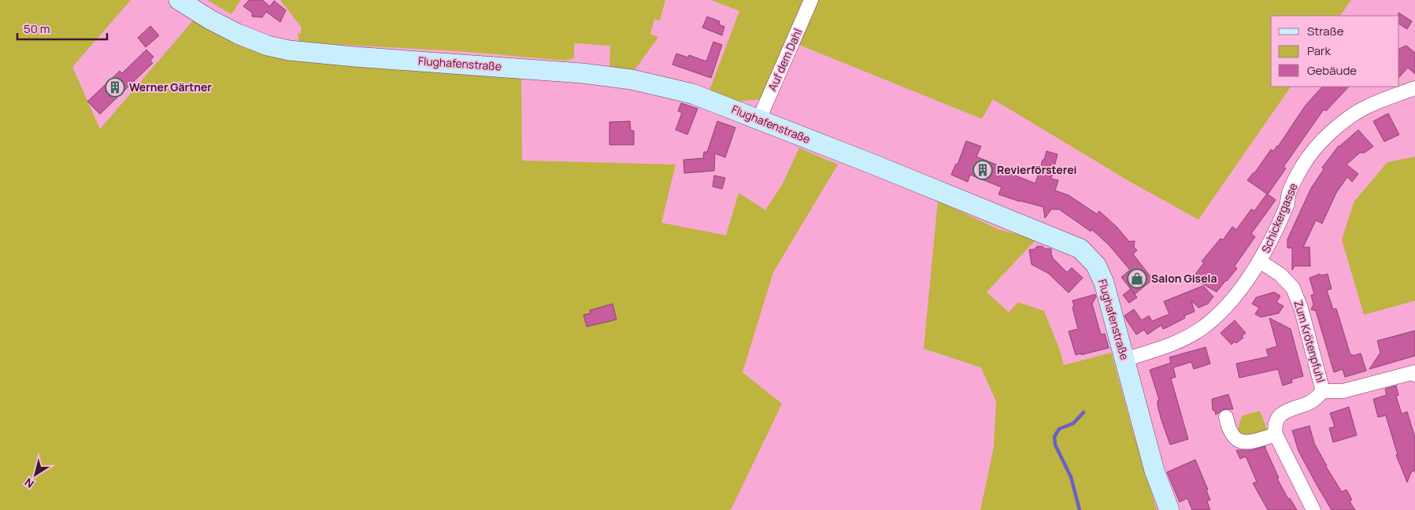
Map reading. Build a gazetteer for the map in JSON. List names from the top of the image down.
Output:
{
  "streets": {
    "main road": ["Flughafenstraße"],
    "street": ["Auf dem Dahl", "Schickergasse", "Zum Krötenpfuhl"]
  },
  "crossings": [
    ["Auf dem Dahl", "Flughafenstraße"],
    ["Flughafenstraße", "Schickergasse"],
    ["Schickergasse", "Zum Krötenpfuhl"]
  ],
  "places": {
    "building": ["Werner Gärtner", "Revierförsterei"],
    "shop": ["Salon Gisela"]
  },
  "legend": ["Straße", "Park", "Gebäude"],
  "scale_bar": "50 m",
  "north": "bottom left"
}
